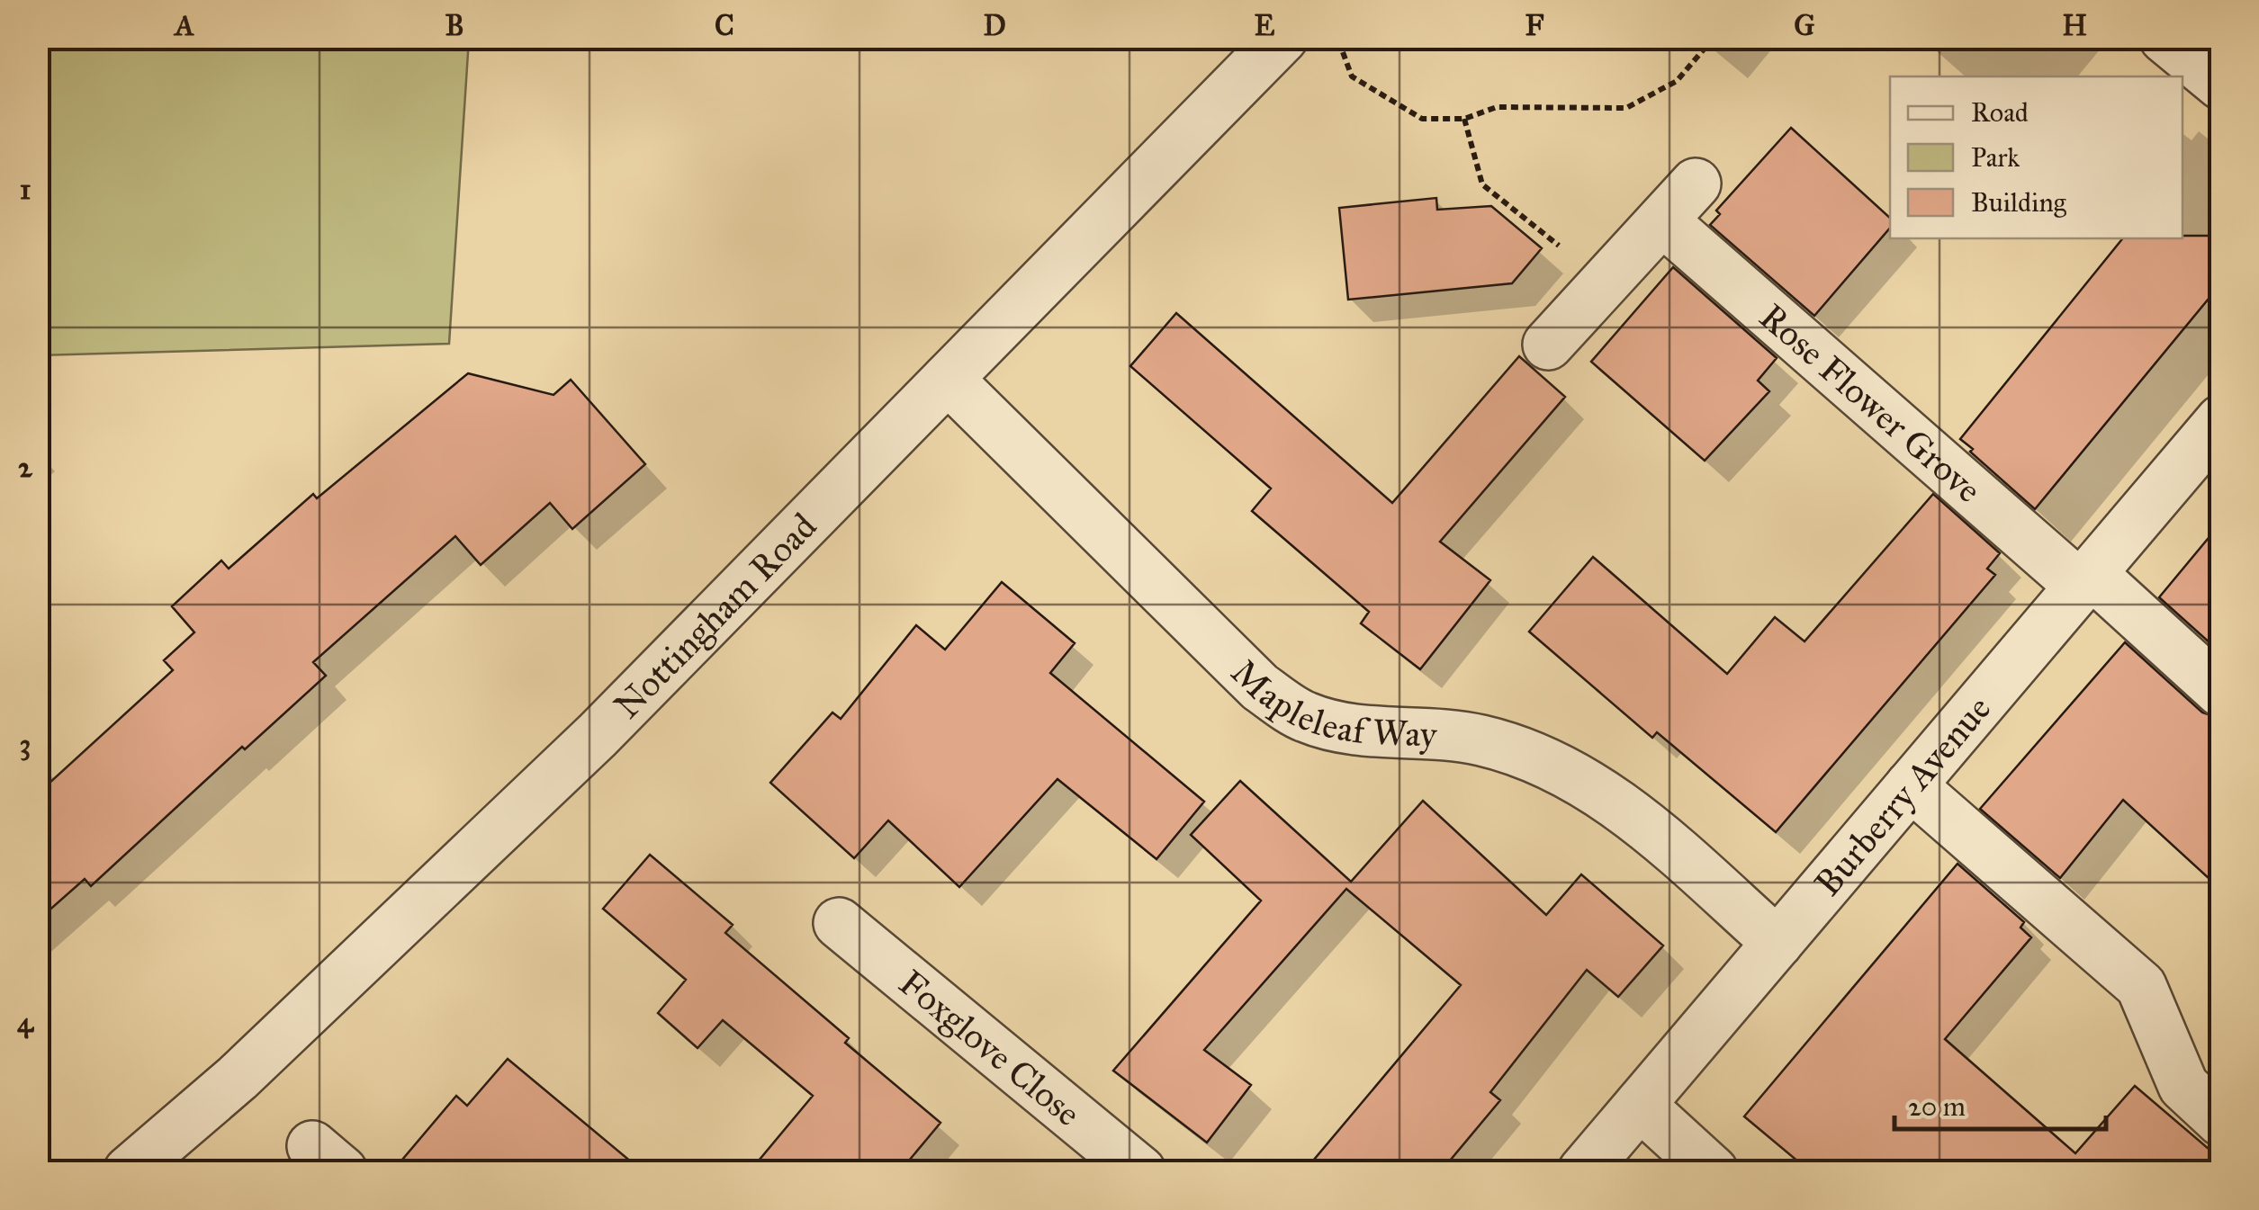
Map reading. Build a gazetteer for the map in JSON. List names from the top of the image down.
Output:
{
  "streets": {
    "street": [
      "Rose Flower Grove",
      "Nottingham Road",
      "Mapleleaf Way",
      "Burberry Avenue",
      "Foxglove Close"
    ]
  },
  "crossings": [
    ["Rose Flower Grove", "Burberry Avenue"],
    ["Nottingham Road", "Mapleleaf Way"],
    ["Mapleleaf Way", "Burberry Avenue"]
  ],
  "legend": ["Road", "Park", "Building"],
  "scale_bar": "20 m",
  "grid": {
    "columns": [
      "A",
      "B",
      "C",
      "D",
      "E",
      "F",
      "G",
      "H"
    ],
    "rows": [
      "1",
      "2",
      "3",
      "4"
    ]
  }
}
